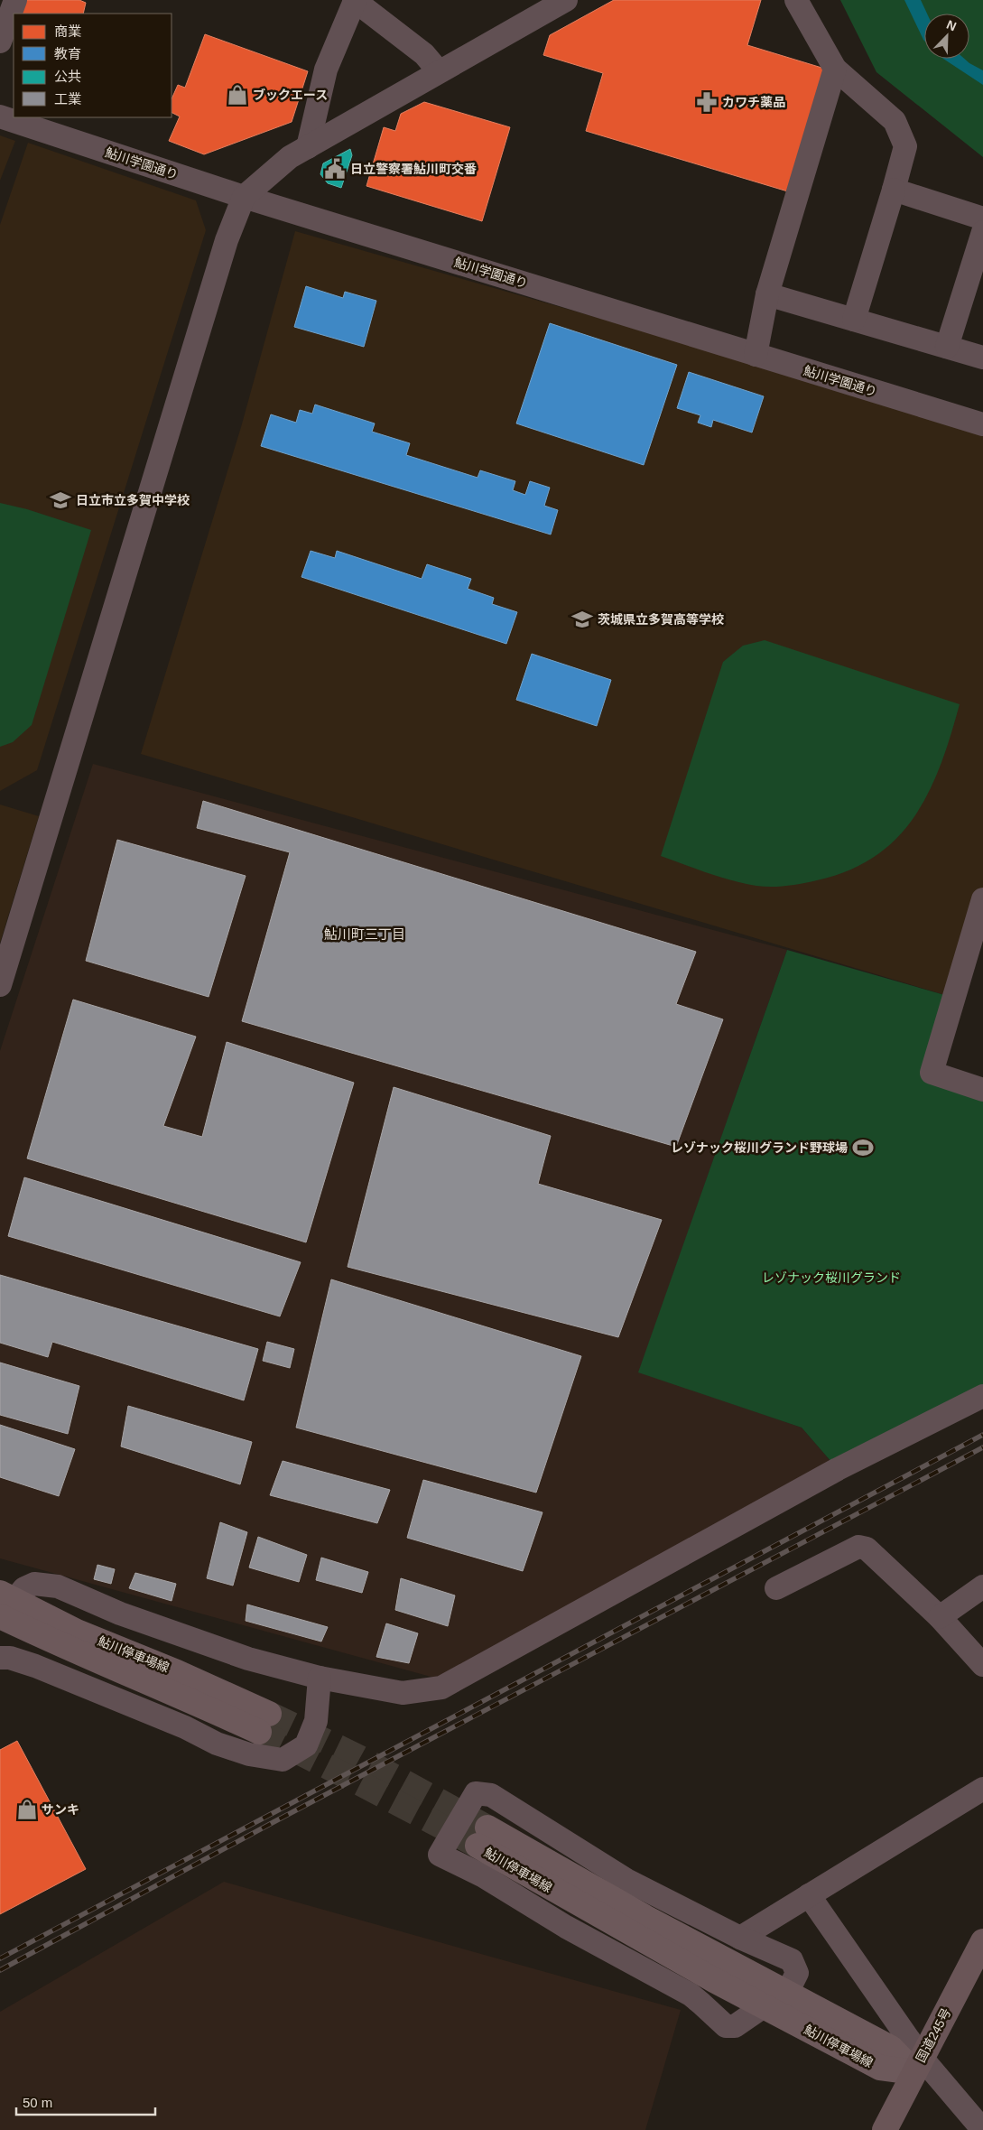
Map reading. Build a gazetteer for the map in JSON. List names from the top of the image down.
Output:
{
  "streets": {
    "highway": ["国道245号"],
    "main road": ["鮎川停車場線"],
    "street": ["鮎川学園通り"]
  },
  "crossings": [
    ["鮎川停車場線", "国道245号"]
  ],
  "districts": ["鮎川町三丁目"],
  "parks": ["レゾナック桜川グランド"],
  "places": {
    "shop": ["ブックエース", "サンキ"],
    "pharmacy": ["カワチ薬品"],
    "public building": ["日立警察署鮎川町交番"],
    "school or university": ["日立市立多賀中学校", "茨城県立多賀高等学校"],
    "sports": ["レゾナック桜川グランド野球場"]
  },
  "legend": [
    "商業",
    "教育",
    "公共",
    "工業"
  ],
  "scale_bar": "50 m",
  "north": "top right"
}
